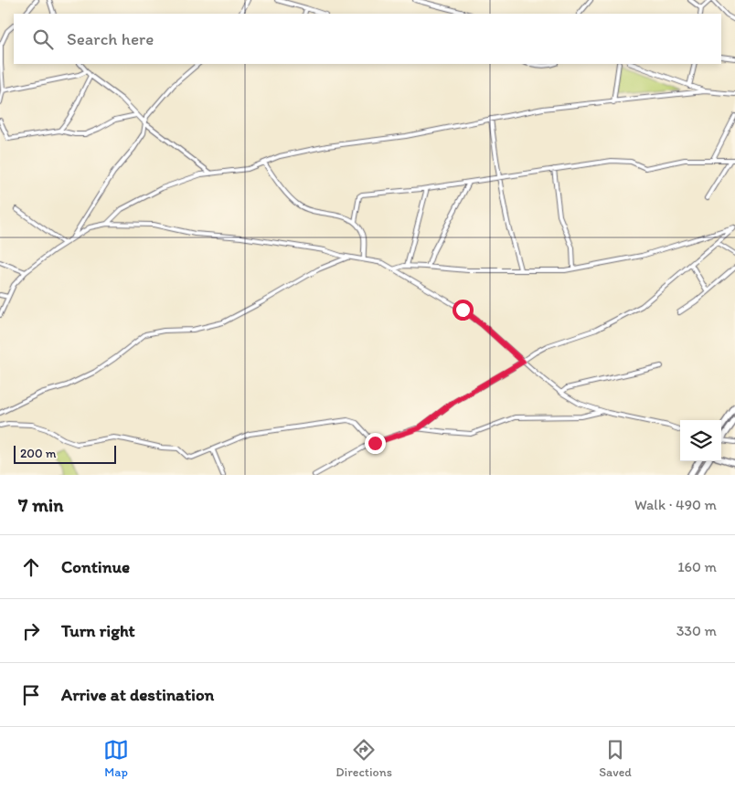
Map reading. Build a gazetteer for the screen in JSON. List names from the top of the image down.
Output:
{
  "scale_bar": "200 m",
  "page": {
    "search": "Search here",
    "scale": "200 m",
    "heading": ["7 min", "Walk · 490 m"],
    "list": [
      ["Continue", "160 m"],
      ["Turn right", "330 m"],
      "Arrive at destination"
    ],
    "nav": ["Map", "Directions", "Saved"]
  }
}
